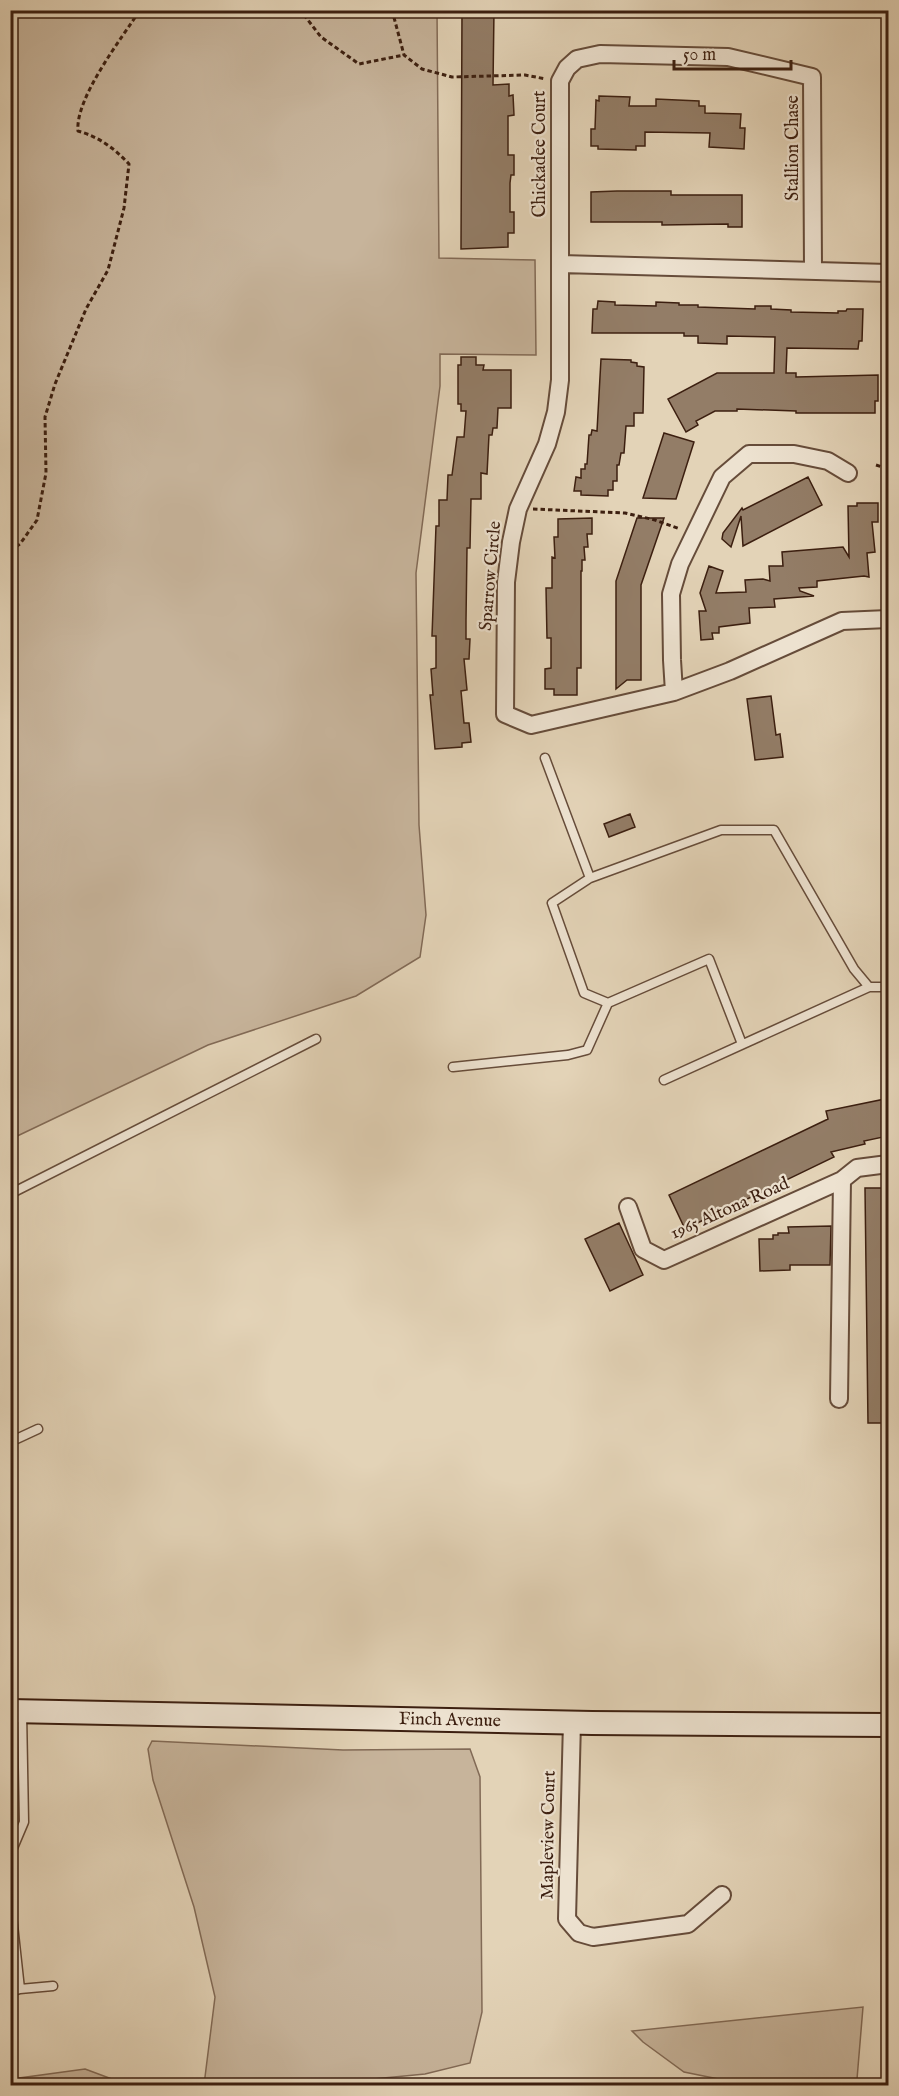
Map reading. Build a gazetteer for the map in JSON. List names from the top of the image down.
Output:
{
  "streets": {
    "main road": ["Finch Avenue"],
    "street": [
      "Stallion Chase",
      "Chickadee Court",
      "Sparrow Circle",
      "1965 Altona Road",
      "Mapleview Court"
    ]
  },
  "crossings": [
    ["Stallion Chase", "Chickadee Court"],
    ["Chickadee Court", "Sparrow Circle"],
    ["Finch Avenue", "Mapleview Court"]
  ],
  "scale_bar": "50 m"
}
